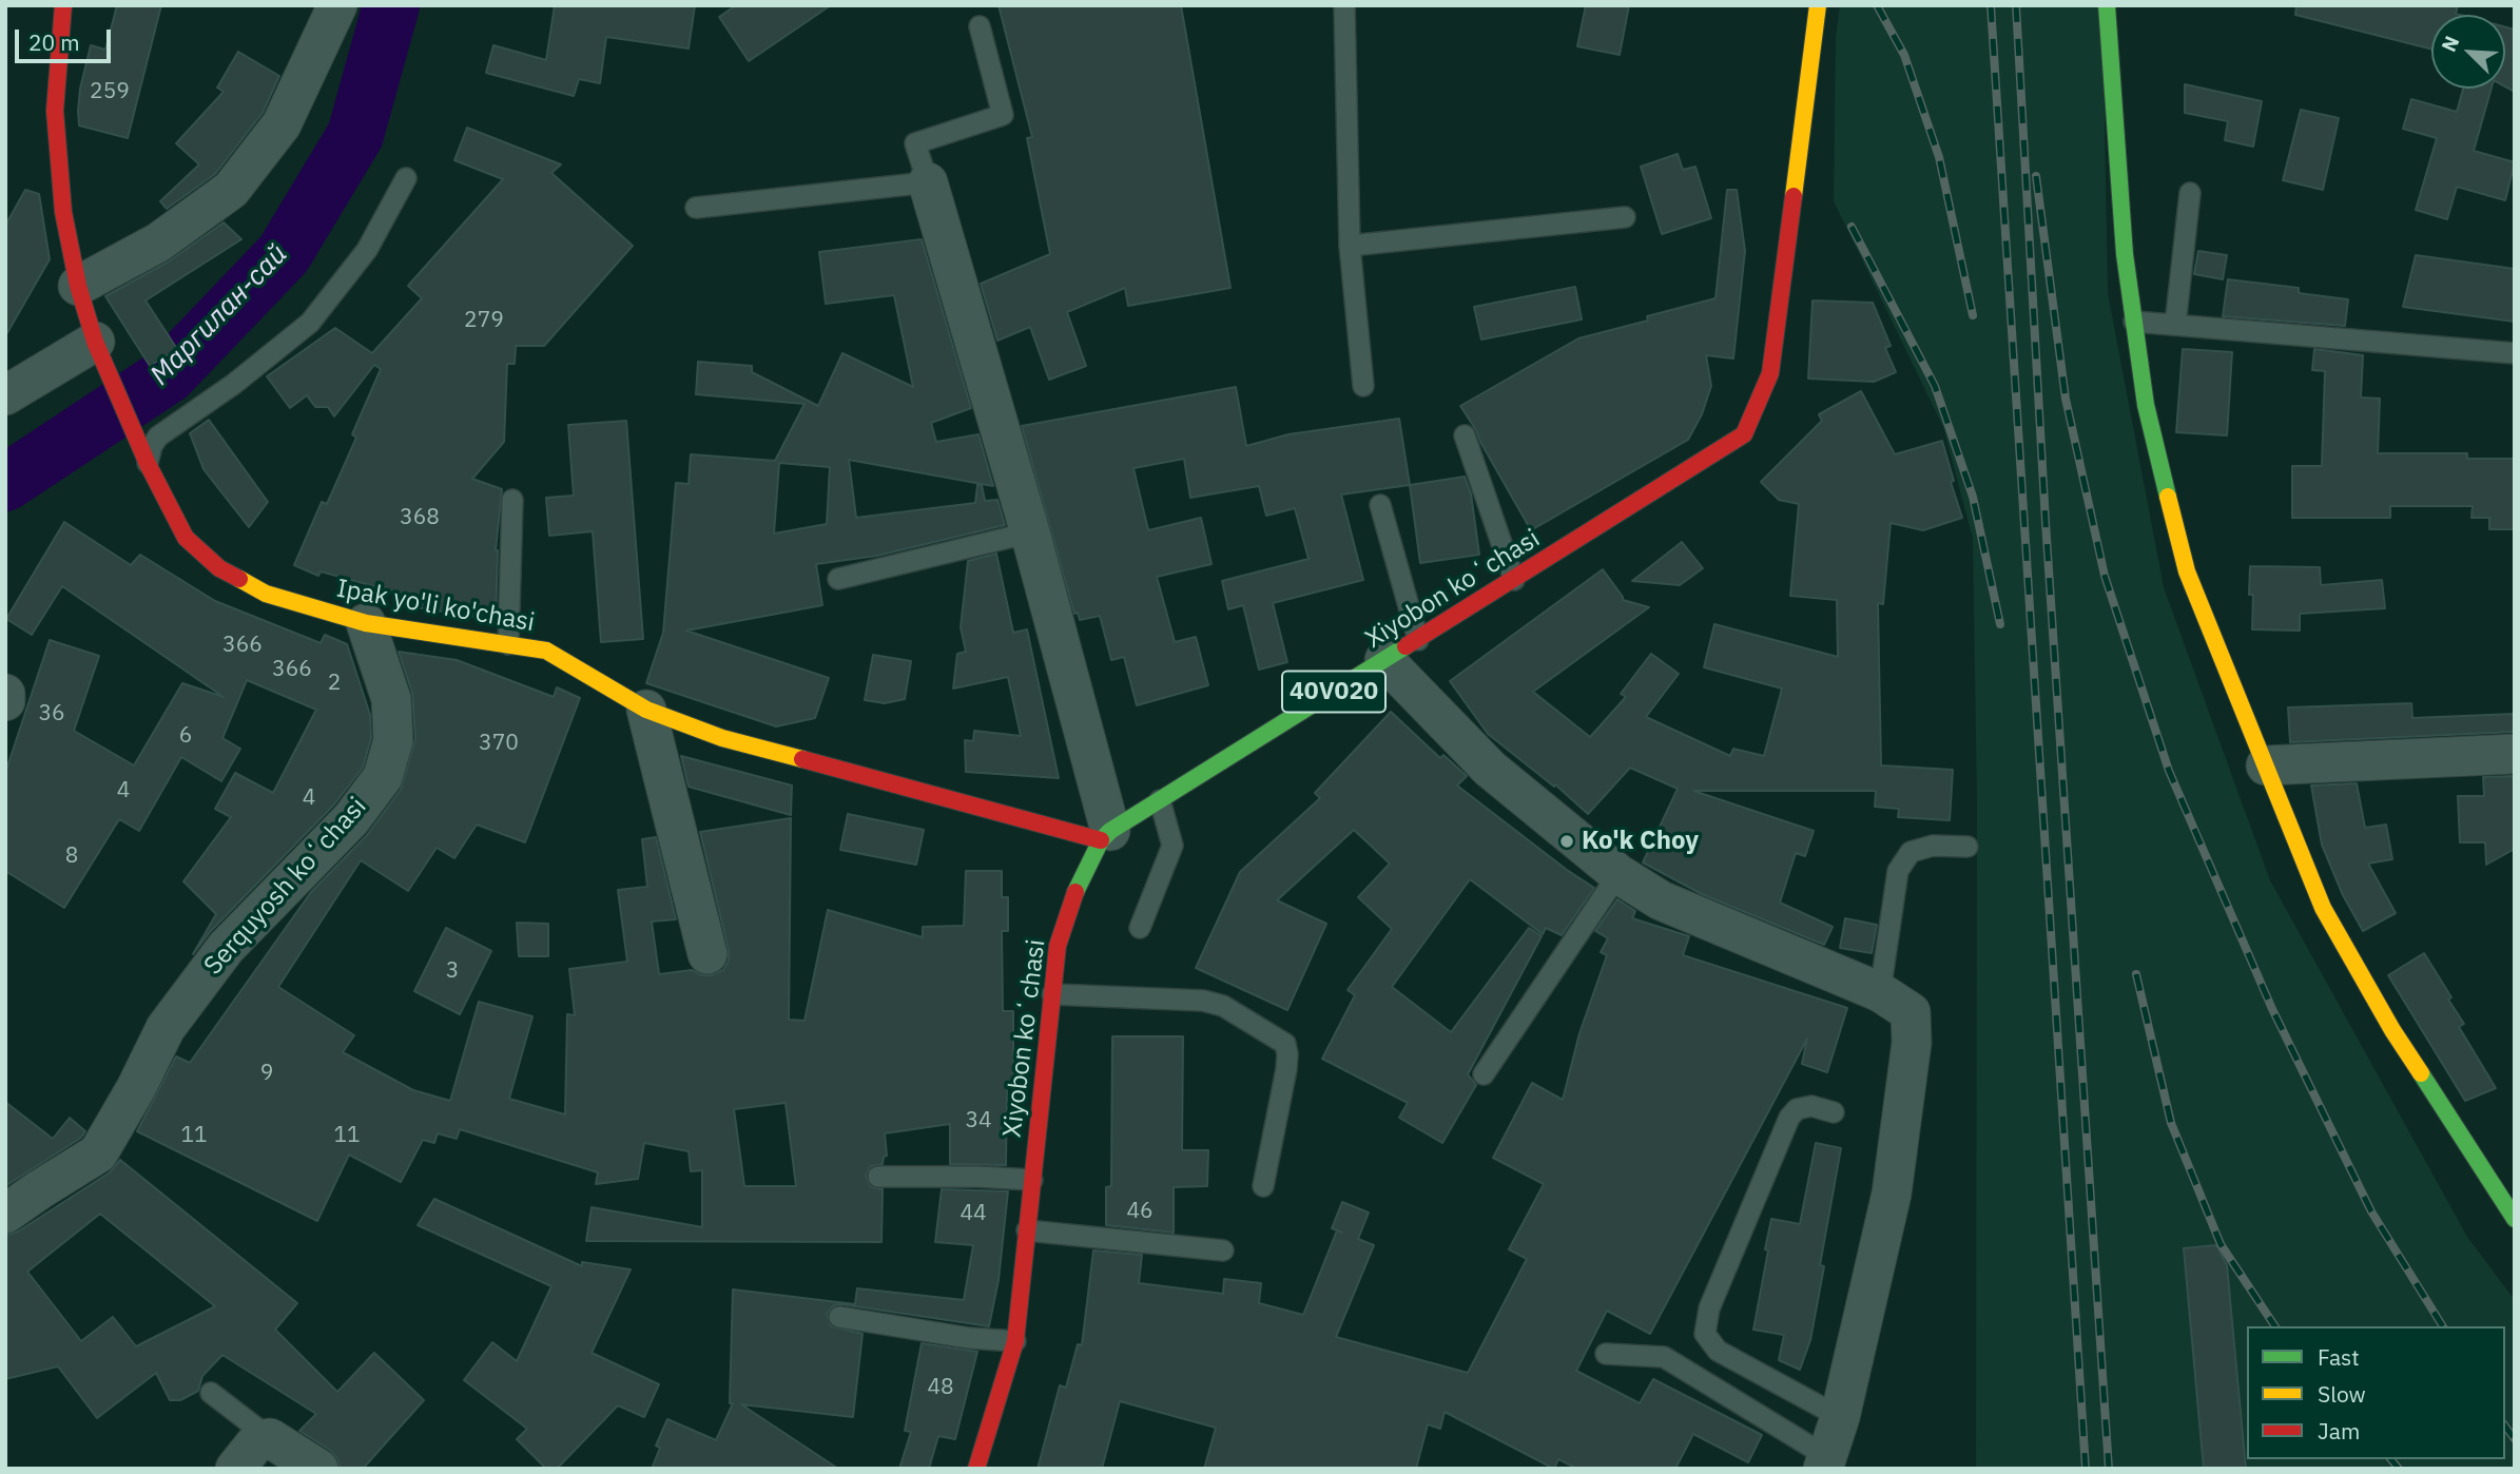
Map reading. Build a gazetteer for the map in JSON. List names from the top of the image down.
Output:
{
  "streets": {
    "street": [
      "Xiyobon koʻchasi",
      "Ipak yo'li ko'chasi",
      "40V020",
      "Serquyosh koʻchasi"
    ]
  },
  "crossings": [
    ["Xiyobon koʻchasi", "Ipak yo'li ko'chasi"],
    ["Ipak yo'li ko'chasi", "Serquyosh koʻchasi"]
  ],
  "water": ["Маргилан-сай"],
  "places": ["Ko'k Choy"],
  "house_numbers": [
    "259",
    "279",
    "368",
    "366",
    "366",
    "2",
    "36",
    "6",
    "370",
    "4",
    "4",
    "8",
    "3",
    "9",
    "34",
    "11",
    "11",
    "46",
    "44",
    "48"
  ],
  "legend": ["Fast", "Slow", "Jam"],
  "scale_bar": "20 m",
  "north": "top left"
}
